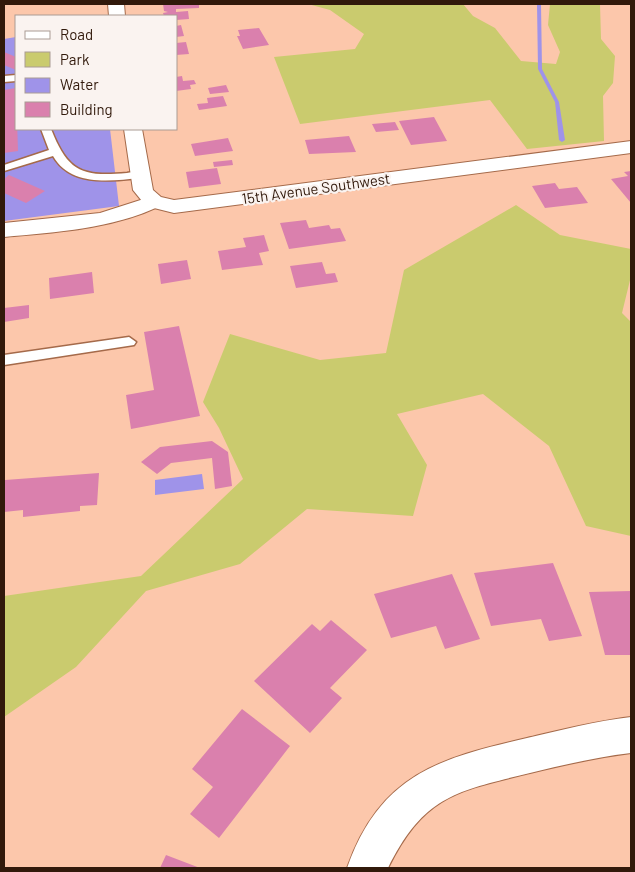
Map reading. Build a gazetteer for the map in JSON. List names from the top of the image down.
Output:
{
  "streets": {
    "street": ["15th Avenue Southwest"]
  },
  "legend": [
    "Road",
    "Park",
    "Water",
    "Building"
  ]
}
